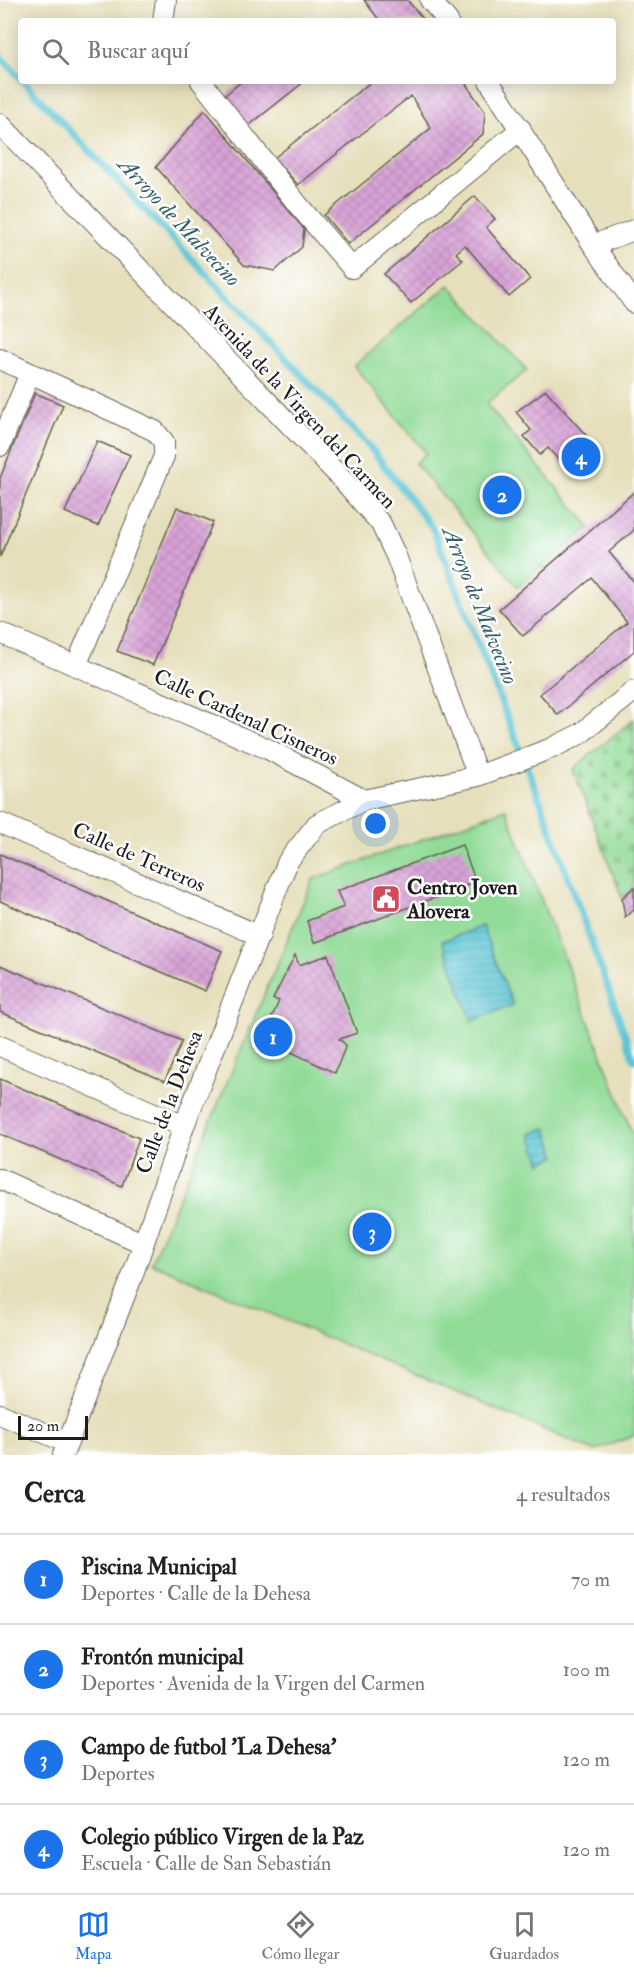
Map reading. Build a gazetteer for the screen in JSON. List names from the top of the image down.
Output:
{
  "streets": {
    "street": [
      "Avenida de la Virgen del Carmen",
      "Calle Cardenal Cisneros",
      "Calle de Terreros",
      "Calle de la Dehesa"
    ]
  },
  "crossings": [
    ["Calle Cardenal Cisneros", "Calle de la Dehesa"],
    ["Calle de Terreros", "Calle de la Dehesa"]
  ],
  "water": ["Arroyo de Malvecino"],
  "places": {
    "public building": ["Centro Joven Alovera"]
  },
  "scale_bar": "20 m",
  "page": {
    "search": "Buscar aquí",
    "pins": [
      "4",
      "2",
      "1",
      "3"
    ],
    "scale": "20 m",
    "heading": ["Cerca", "4 resultados"],
    "list": [
      {
        "mark": "1",
        "name": "Piscina Municipal",
        "note": "Deportes · Calle de la Dehesa",
        "value": "70 m"
      },
      {
        "mark": "2",
        "name": "Frontón municipal",
        "note": "Deportes · Avenida de la Virgen del Carmen",
        "value": "100 m"
      },
      {
        "mark": "3",
        "name": "Campo de futbol 'La Dehesa'",
        "note": "Deportes",
        "value": "120 m"
      },
      {
        "mark": "4",
        "name": "Colegio público Virgen de la Paz",
        "note": "Escuela · Calle de San Sebastián",
        "value": "120 m"
      }
    ],
    "nav": ["Mapa", "Cómo llegar", "Guardados"]
  }
}
